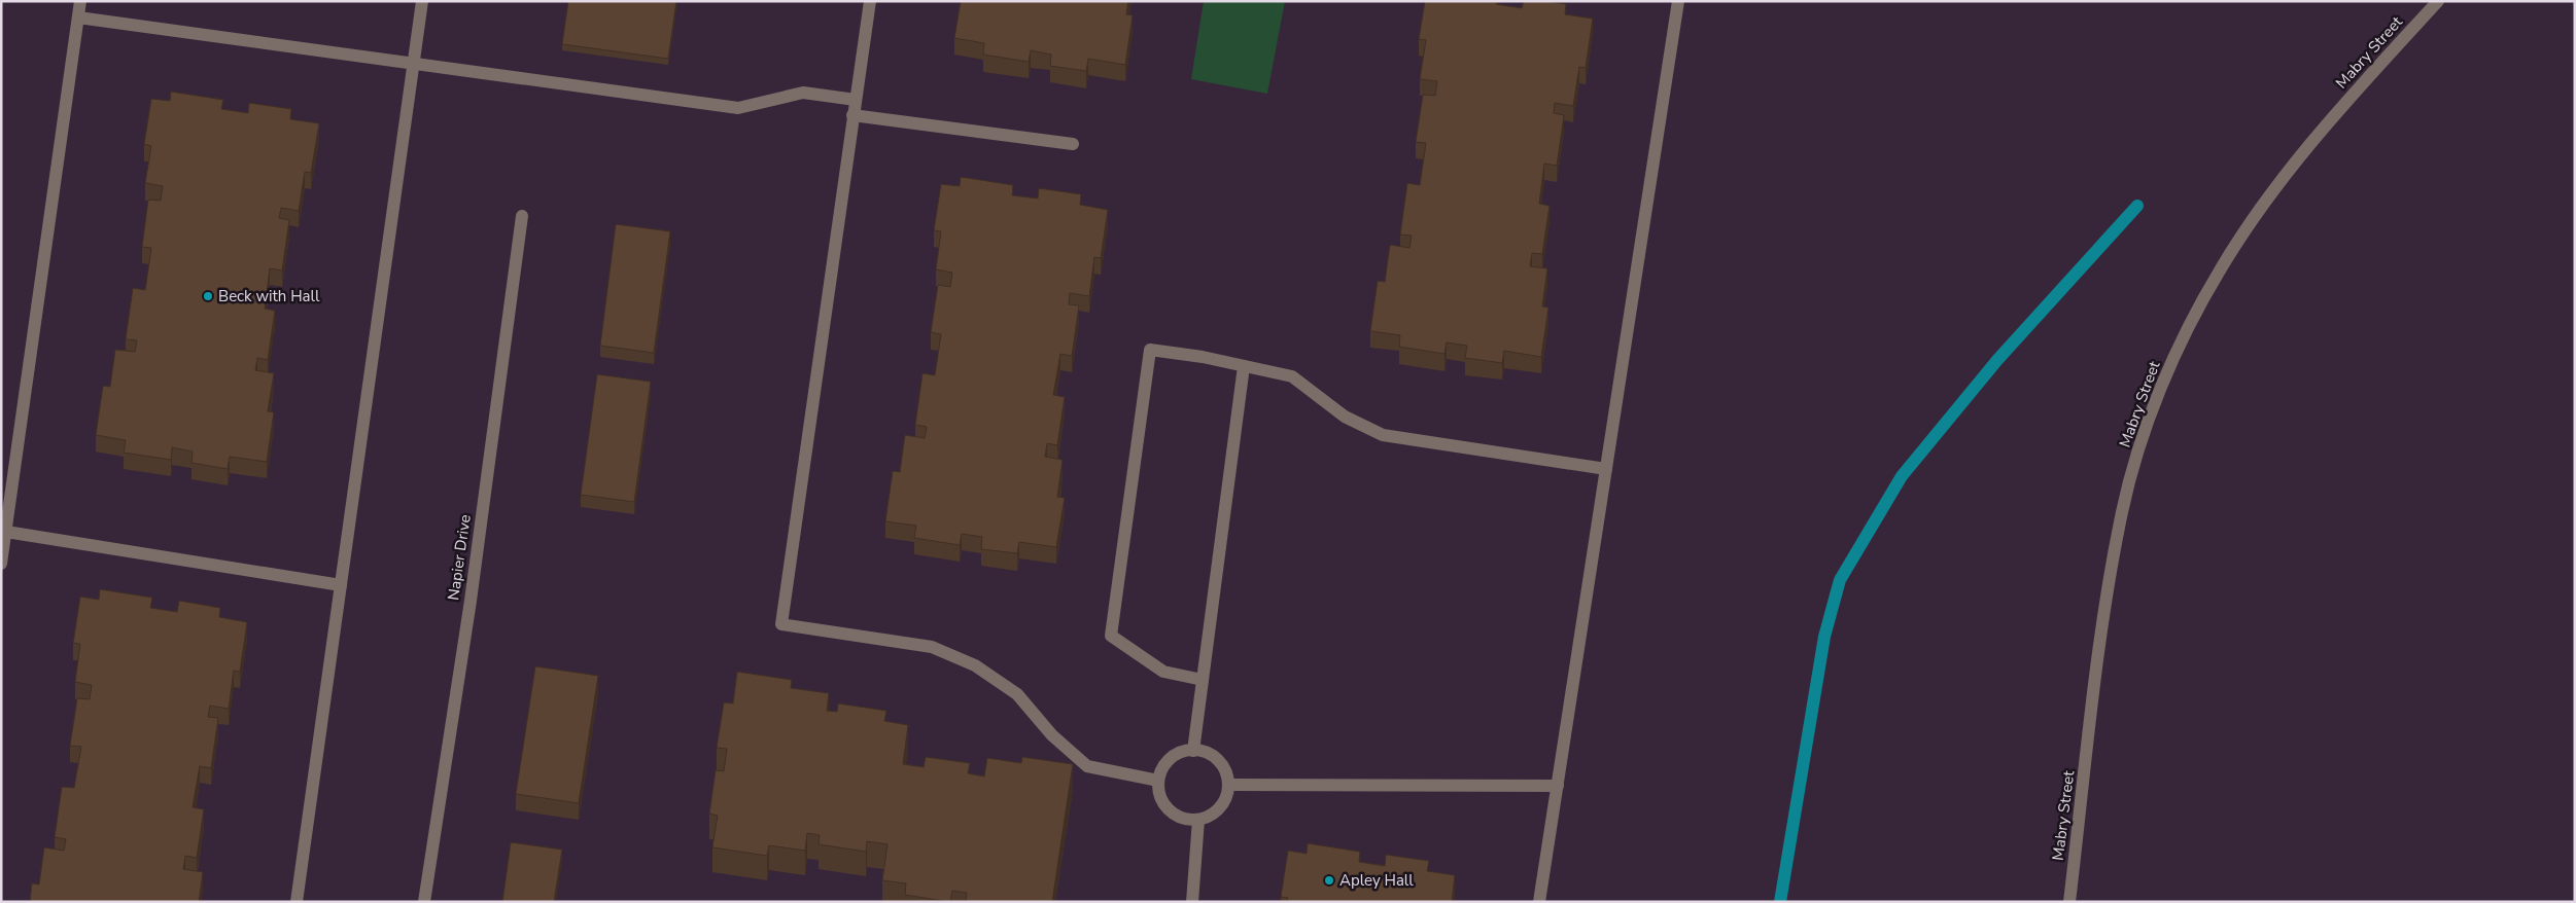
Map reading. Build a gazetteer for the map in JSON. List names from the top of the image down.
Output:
{
  "streets": {
    "street": ["Mabry Street", "Napier Drive"]
  },
  "places": ["Beck with Hall", "Apley Hall"]
}
